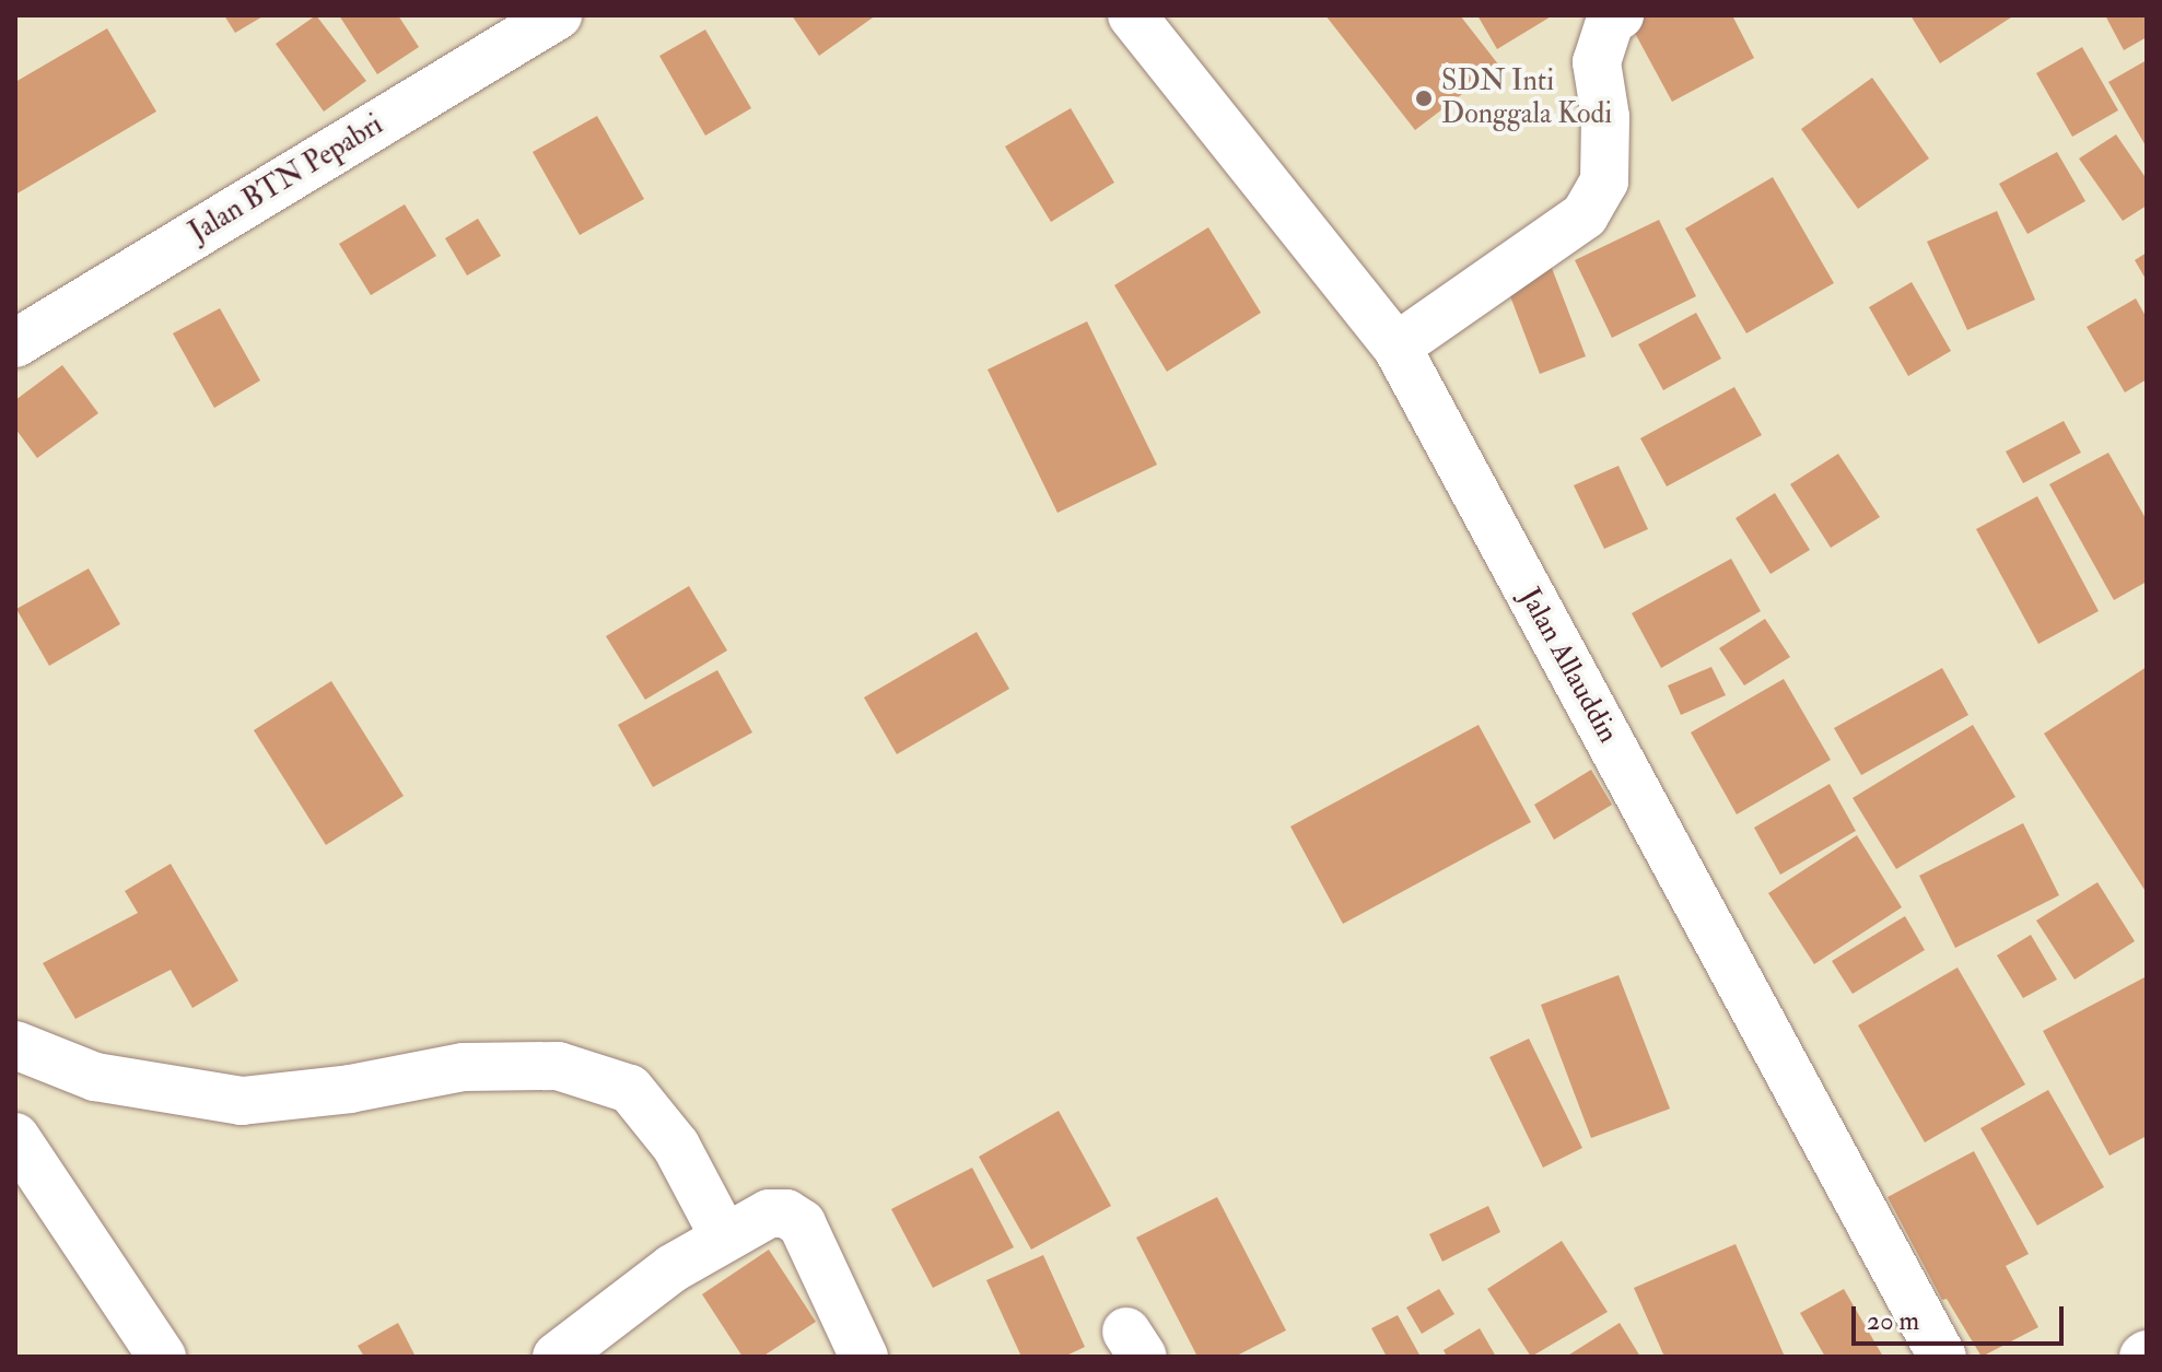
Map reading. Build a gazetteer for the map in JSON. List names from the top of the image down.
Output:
{
  "streets": {
    "street": ["Jalan BTN Pepabri", "Jalan Allauddin"]
  },
  "places": ["SDN Inti Donggala Kodi"],
  "scale_bar": "20 m"
}
